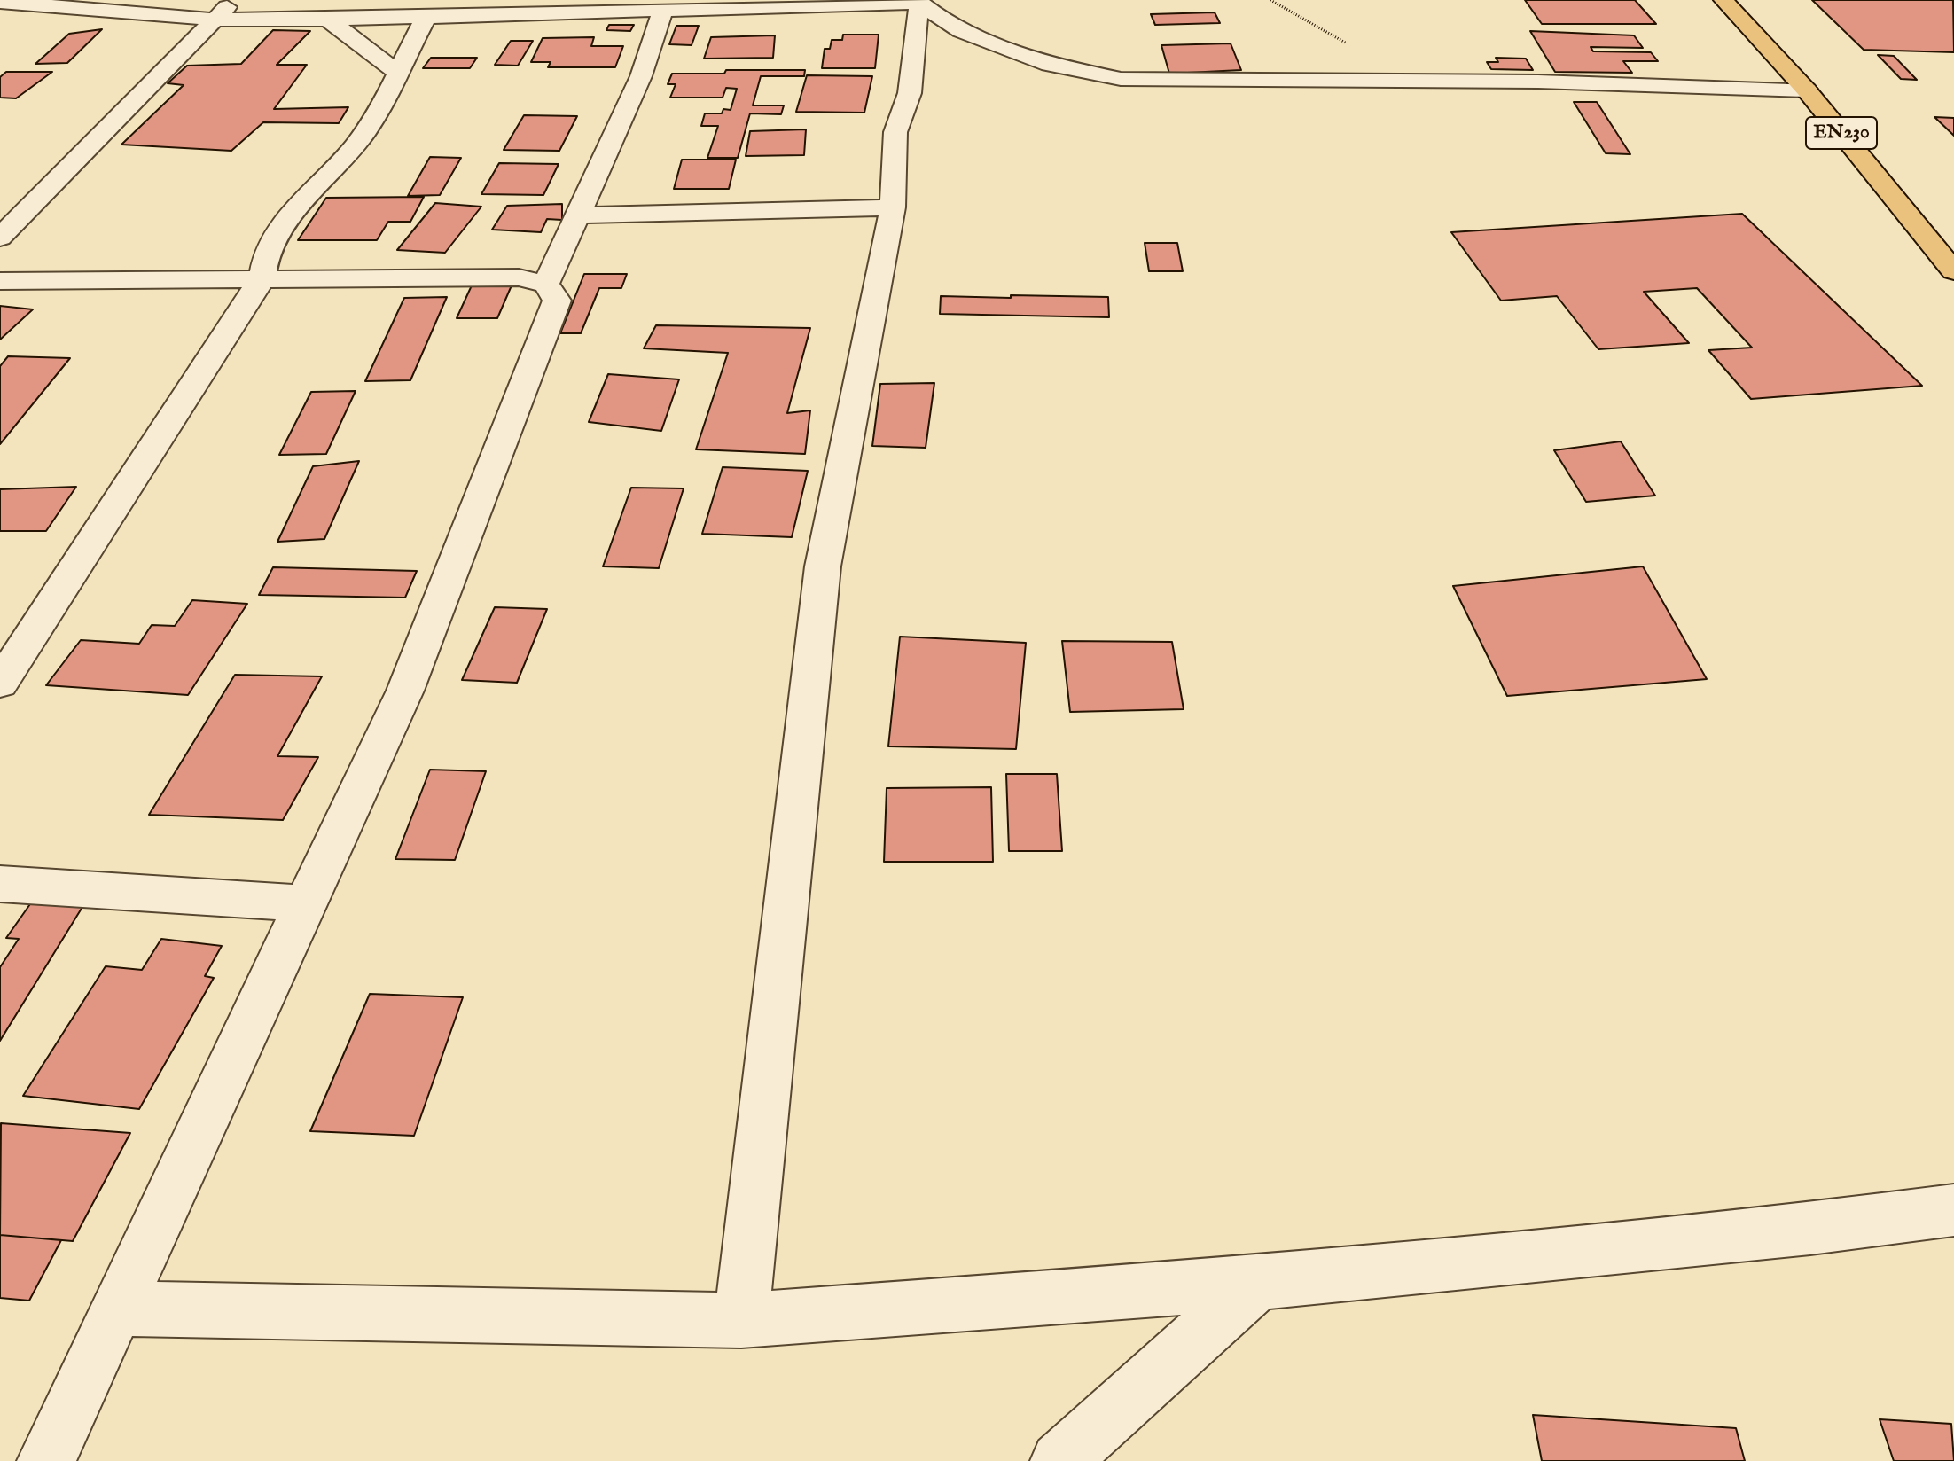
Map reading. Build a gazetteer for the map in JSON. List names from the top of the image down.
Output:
{
  "streets": {
    "main road": ["EN230"]
  }
}
